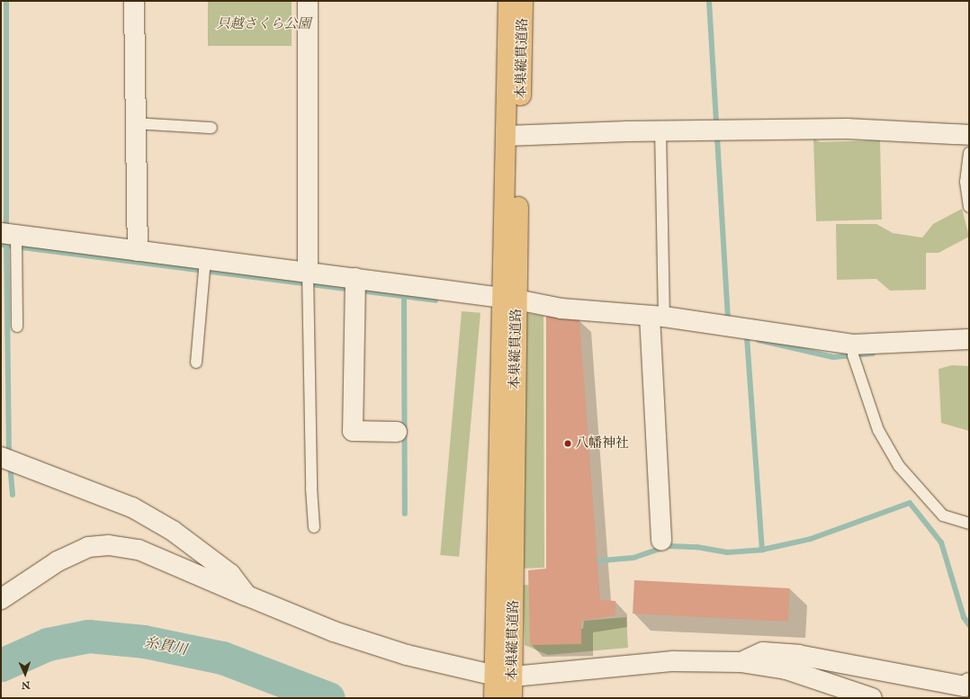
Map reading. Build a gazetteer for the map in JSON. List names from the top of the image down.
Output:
{
  "streets": {
    "main road": ["本巣縦貫道路"]
  },
  "water": ["糸貫川"],
  "parks": ["只越さくら公園"],
  "places": ["八幡神社"],
  "north": "bottom"
}
